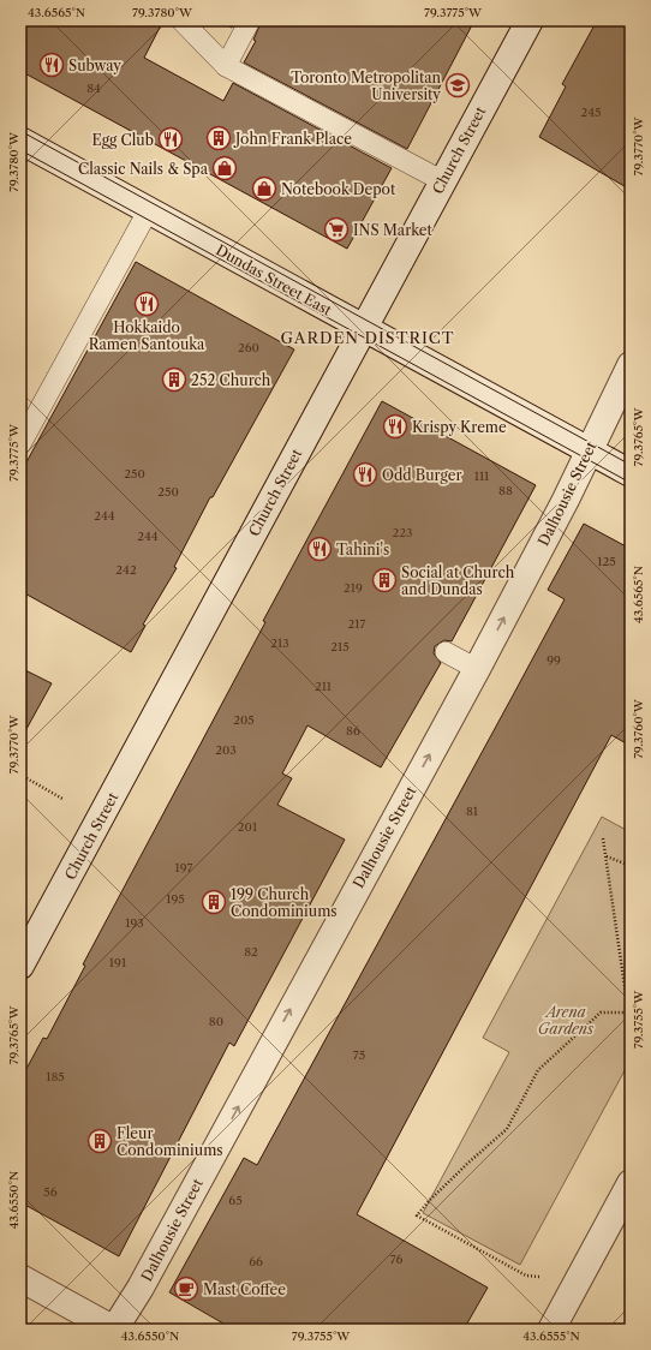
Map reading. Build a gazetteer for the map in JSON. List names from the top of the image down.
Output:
{
  "streets": {
    "main road": ["Church Street", "Dundas Street East", "Dalhousie Street"]
  },
  "crossings": [
    ["Church Street", "Dundas Street East"],
    ["Dundas Street East", "Dalhousie Street"]
  ],
  "one_way": ["Dalhousie Street"],
  "districts": ["GARDEN DISTRICT"],
  "parks": ["Arena Gardens"],
  "places": {
    "restaurant": [
      "Subway",
      "Egg Club",
      "Hokkaido Ramen Santouka",
      "Krispy Kreme",
      "Odd Burger",
      "Tahini's"
    ],
    "school or university": ["Toronto Metropolitan University"],
    "building": [
      "John Frank Place",
      "252 Church",
      "Social at Church and Dundas",
      "199 Church Condominiums",
      "Fleur Condominiums"
    ],
    "shop": ["Classic Nails & Spa", "Notebook Depot"],
    "supermarket": ["INS Market"],
    "cafe": ["Mast Coffee"]
  },
  "house_numbers": [
    "84",
    "245",
    "260",
    "250",
    "111",
    "88",
    "250",
    "244",
    "223",
    "244",
    "125",
    "242",
    "219",
    "217",
    "213",
    "215",
    "99",
    "211",
    "205",
    "86",
    "203",
    "81",
    "201",
    "197",
    "195",
    "193",
    "82",
    "191",
    "80",
    "75",
    "185",
    "56",
    "65",
    "76",
    "66"
  ],
  "coordinates": [
    "43.6565°N",
    "79.3780°W",
    "79.3775°W",
    "79.3770°W",
    "79.3765°W",
    "79.3760°W",
    "79.3755°W",
    "43.6550°N",
    "43.6555°N"
  ]
}
